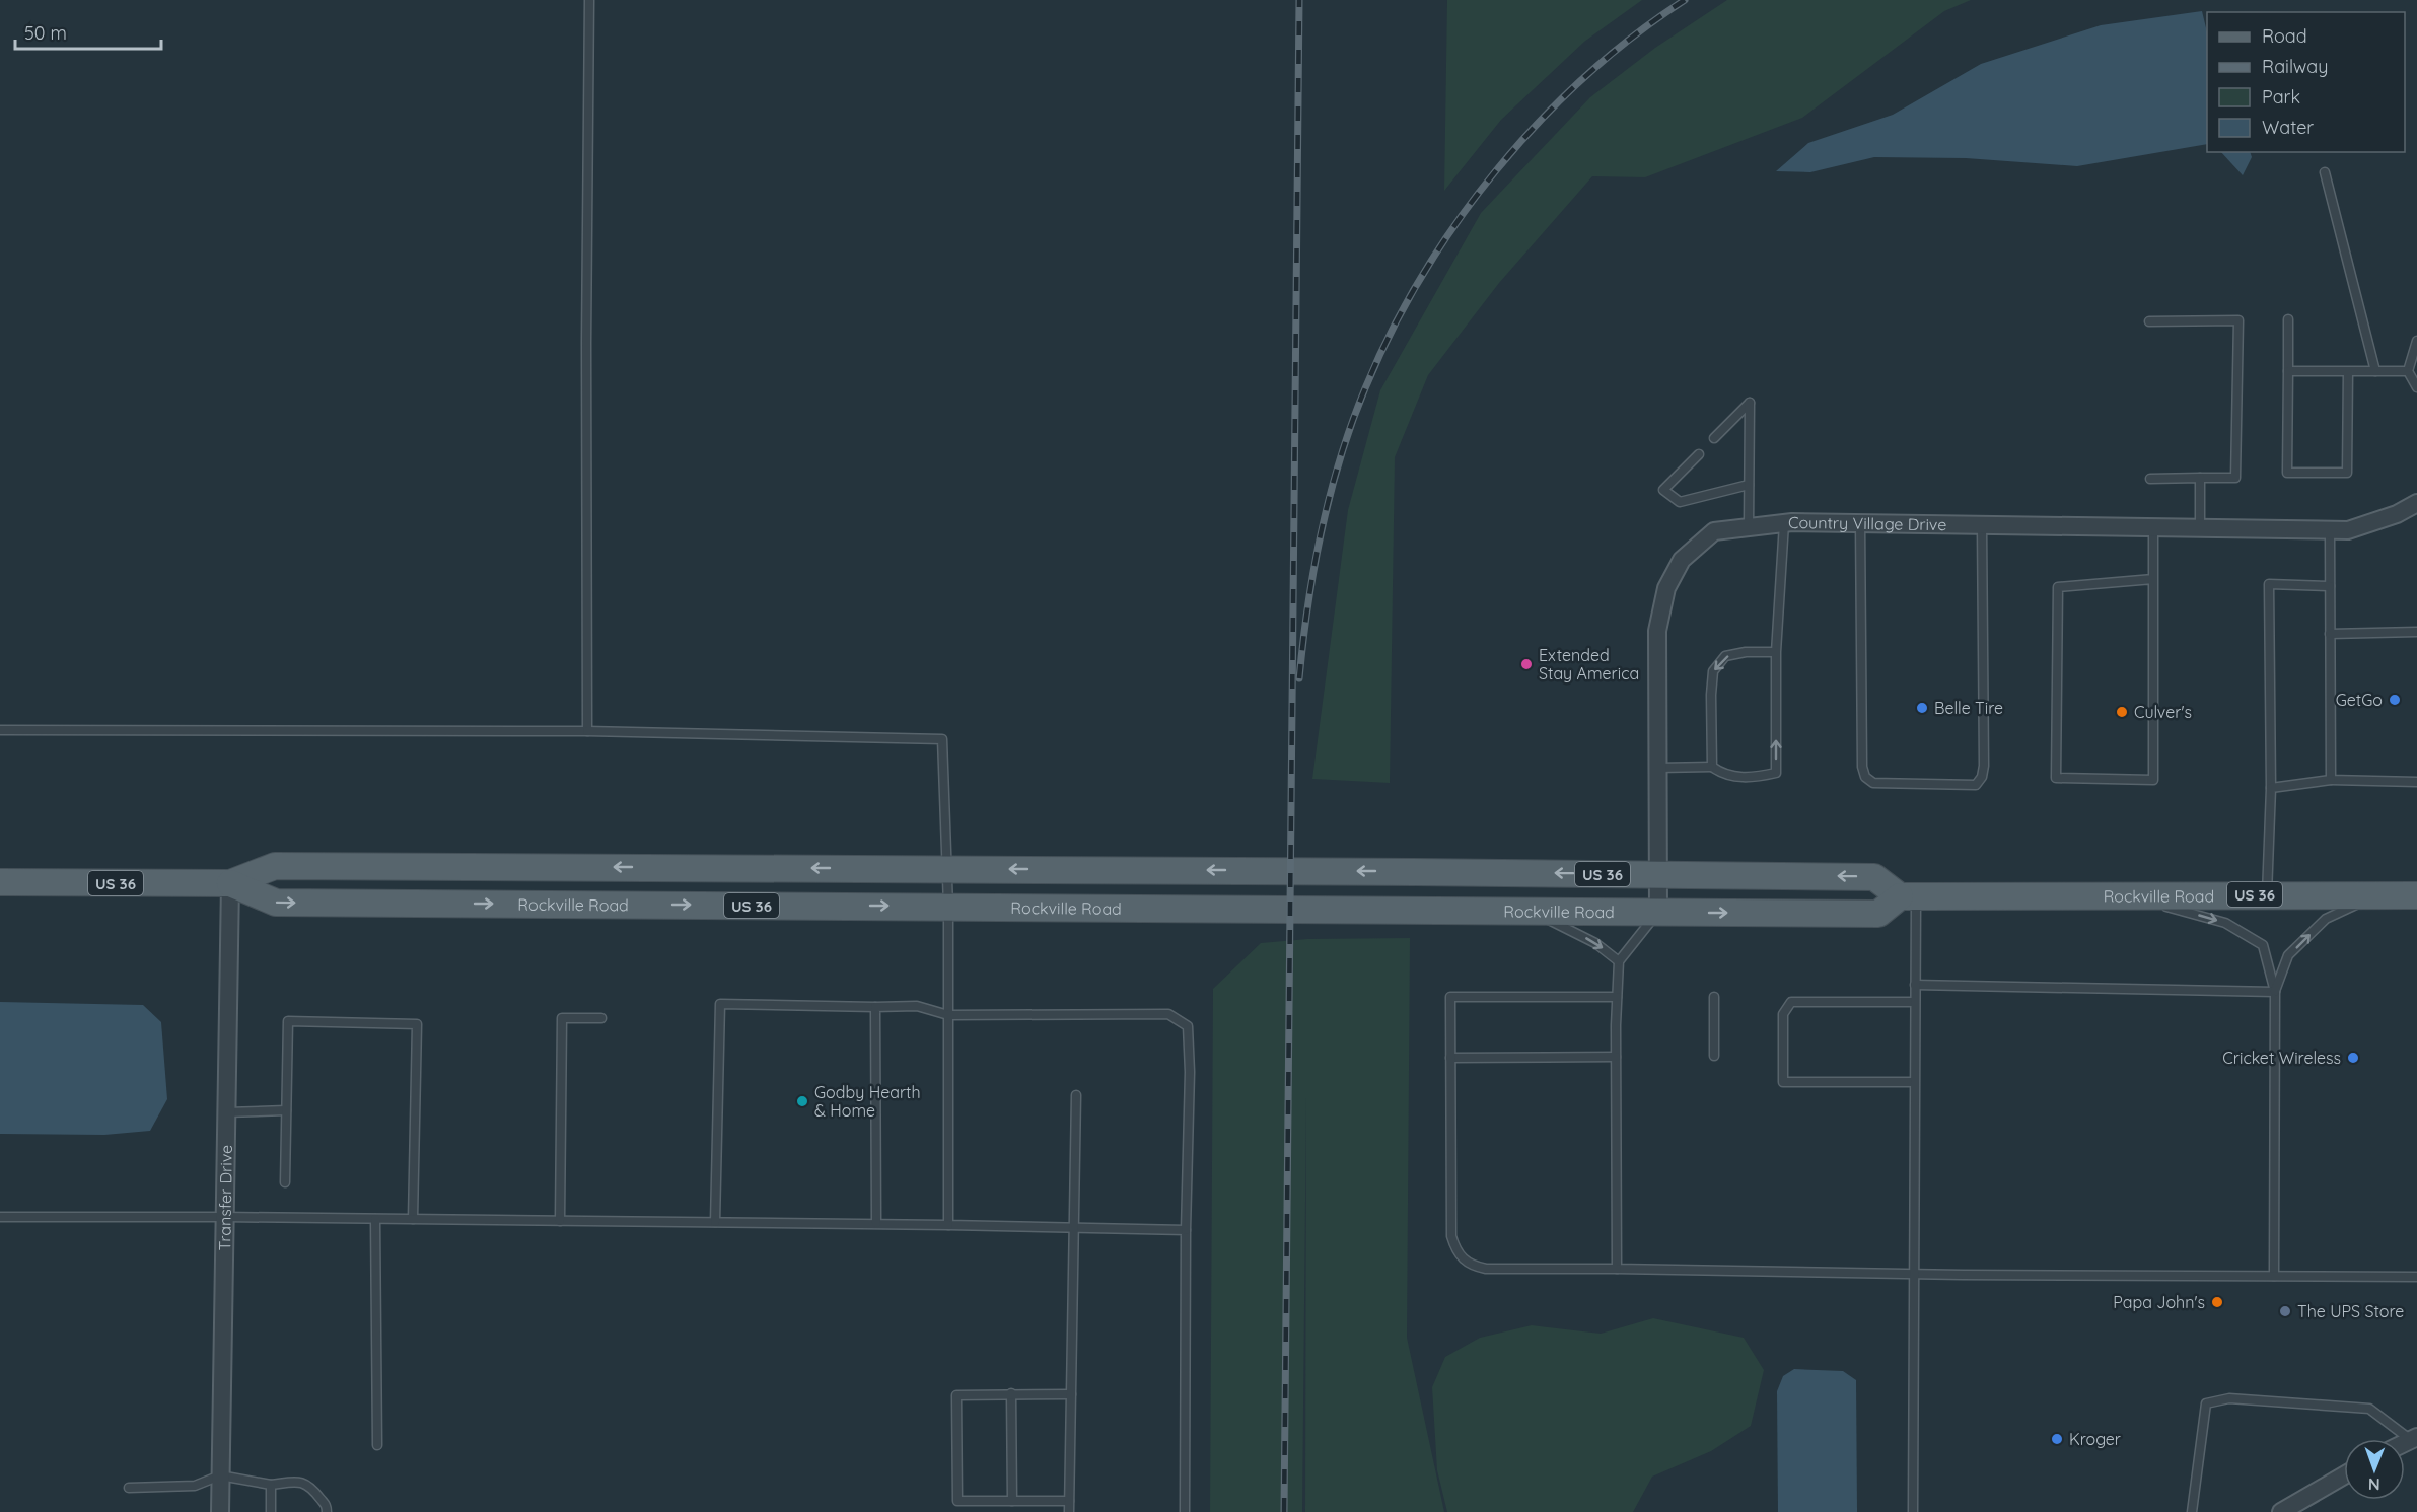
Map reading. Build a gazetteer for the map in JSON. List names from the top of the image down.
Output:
{
  "streets": {
    "main road": ["US 36", "Rockville Road"],
    "street": ["Country Village Drive", "Transfer Drive"]
  },
  "crossings": [
    ["Country Village Drive", "Rockville Road"],
    ["Rockville Road", "Transfer Drive"]
  ],
  "places": [
    "Extended Stay America",
    "GetGo",
    "Belle Tire",
    "Culver's",
    "Cricket Wireless",
    "Godby Hearth & Home",
    "Papa John's",
    "The UPS Store",
    "Kroger"
  ],
  "legend": [
    "Road",
    "Railway",
    "Park",
    "Water"
  ],
  "scale_bar": "50 m",
  "north": "bottom"
}
